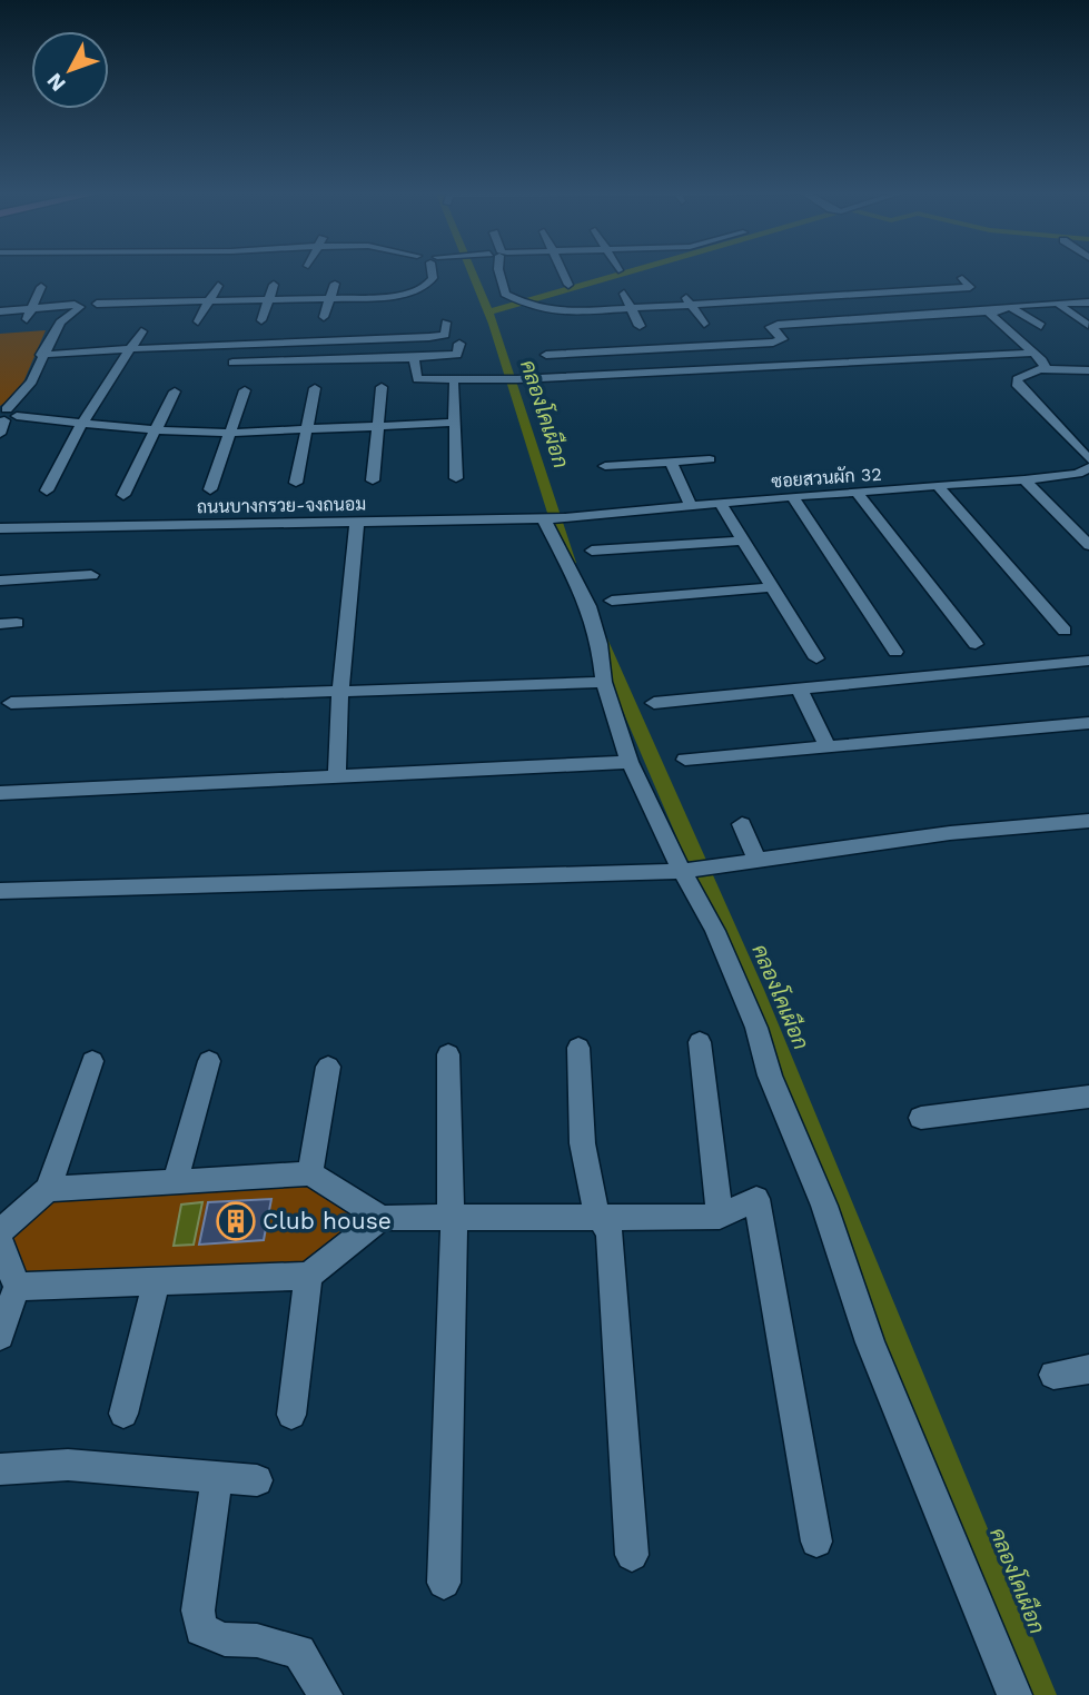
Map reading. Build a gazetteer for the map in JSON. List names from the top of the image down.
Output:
{
  "streets": {
    "street": ["ซอยสวนผัก 32", "ถนนบางกรวย-จงถนอม"]
  },
  "crossings": [
    ["ซอยสวนผัก 32", "ถนนบางกรวย-จงถนอม"]
  ],
  "water": ["คลองโคเผือก"],
  "places": {
    "building": ["Club house"]
  },
  "north": "bottom left"
}
